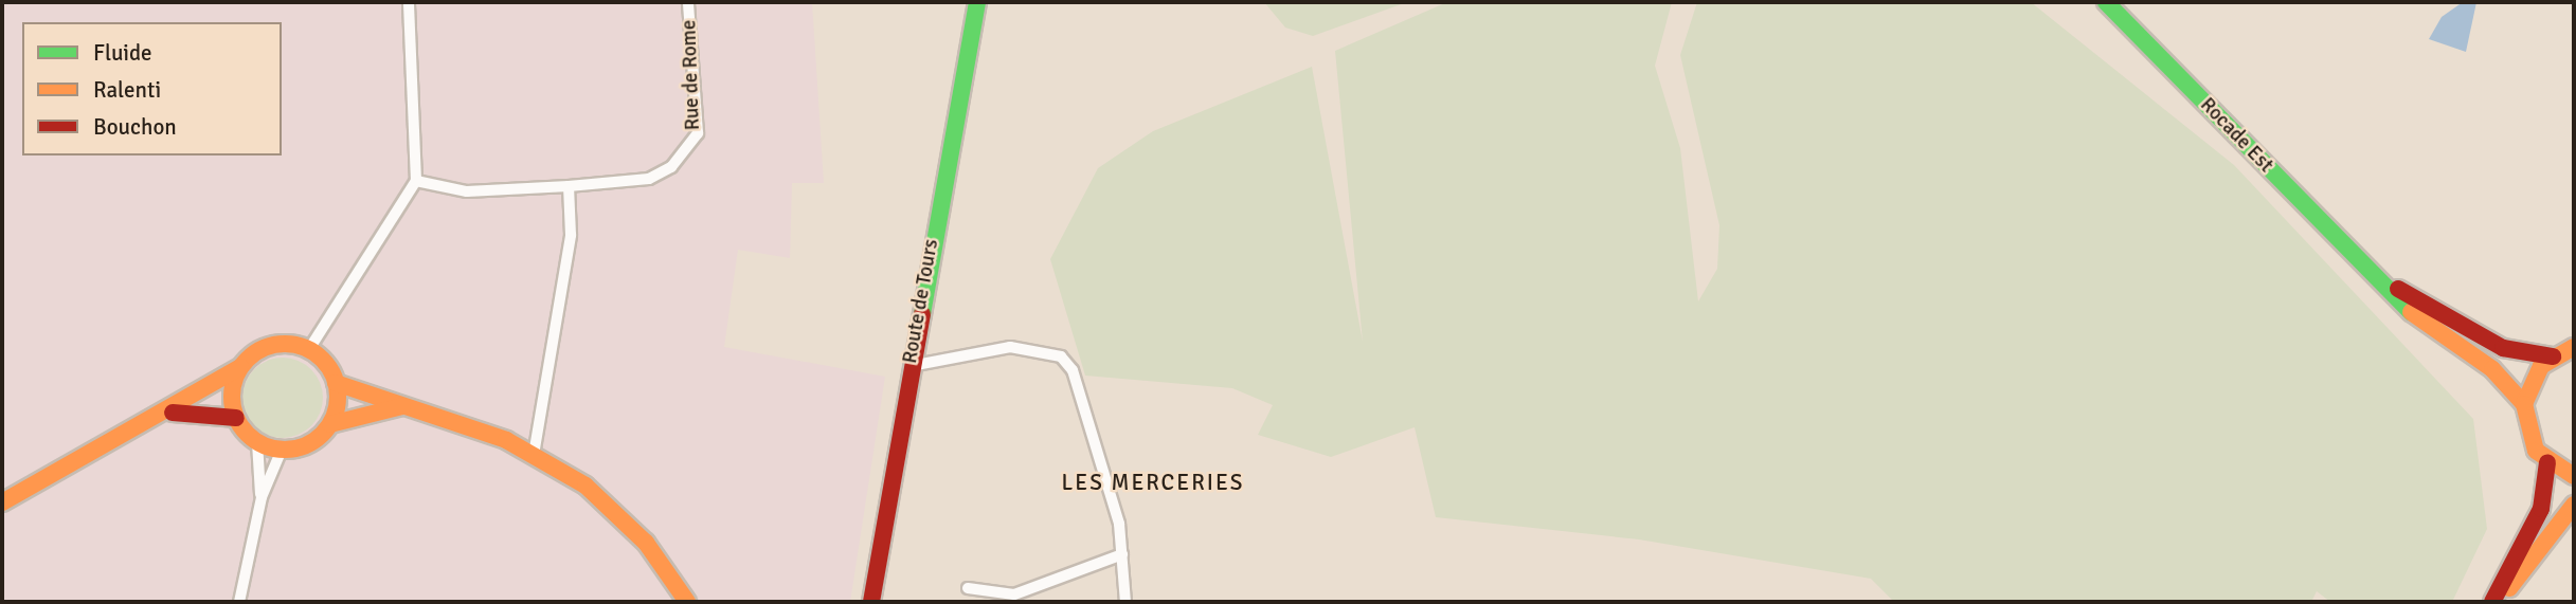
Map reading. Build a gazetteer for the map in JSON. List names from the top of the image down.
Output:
{
  "streets": {
    "main road": ["Rocade Est", "Route de Tours"],
    "street": ["Rue de Rome"]
  },
  "districts": ["LES MERCERIES"],
  "legend": ["Fluide", "Ralenti", "Bouchon"]
}
